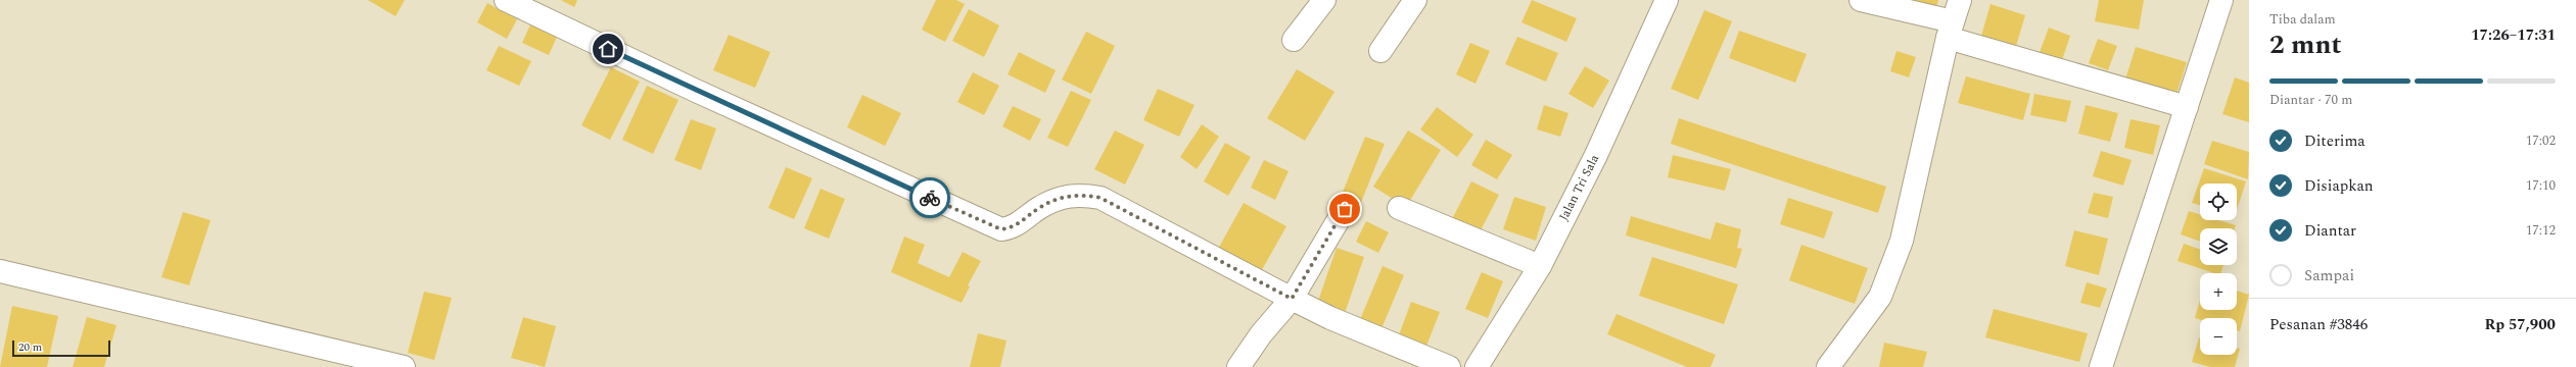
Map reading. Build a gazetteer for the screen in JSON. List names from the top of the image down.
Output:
{
  "streets": {
    "street": ["Jalan Tri Sala"]
  },
  "scale_bar": "20 m",
  "page": {
    "heading": ["2 mnt", "Tiba dalam", "17:26–17:31"],
    "panel": ["Pesanan #3846", "Rp 57,900"],
    "bar": "Diantar · 70 m",
    "list": [
      ["Diterima", "17:02"],
      ["Disiapkan", "17:10"],
      ["Diantar", "17:12"],
      "Sampai"
    ],
    "map_buttons": ["+", "−"],
    "scale": "20 m"
  }
}
